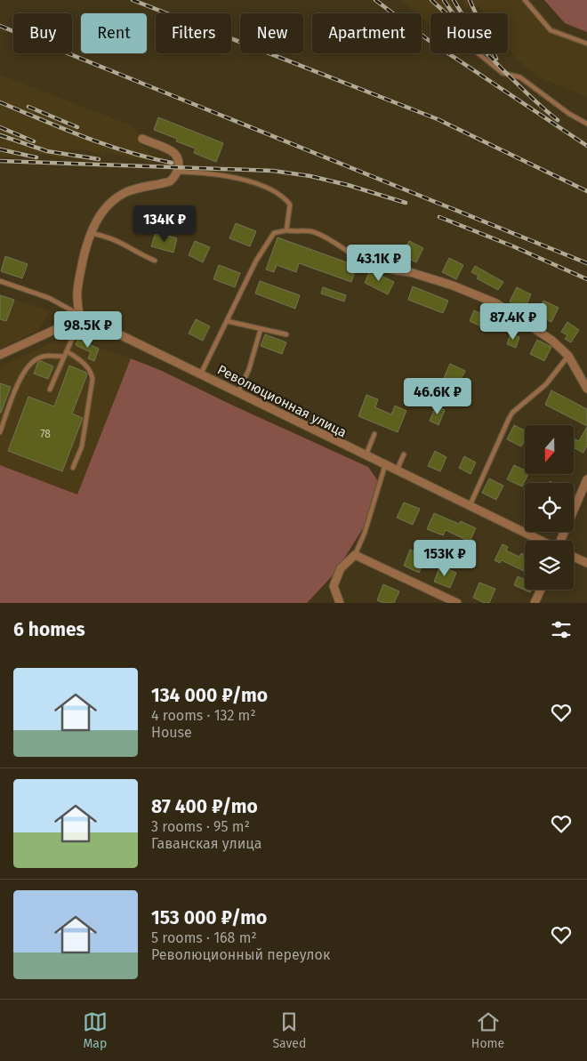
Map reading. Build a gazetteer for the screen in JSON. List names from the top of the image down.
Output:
{
  "streets": {
    "street": ["Революционная улица"]
  },
  "house_numbers": ["78"],
  "north": "bottom",
  "page": {
    "chip": [
      "Buy",
      "Rent",
      "Filters",
      "New",
      "Apartment",
      "House"
    ],
    "price": [
      "134K ₽",
      "43.1K ₽",
      "87.4K ₽",
      "98.5K ₽",
      "46.6K ₽",
      "153K ₽"
    ],
    "heading": "6 homes",
    "list": [
      {
        "name": "134 000 ₽/mo",
        "note": "4 rooms · 132 m² · House"
      },
      {
        "name": "87 400 ₽/mo",
        "note": "3 rooms · 95 m² · Гаванская улица"
      },
      {
        "name": "153 000 ₽/mo",
        "note": "5 rooms · 168 m² · Революционный переулок"
      }
    ],
    "tabs": ["Map", "Saved", "Home"]
  }
}
